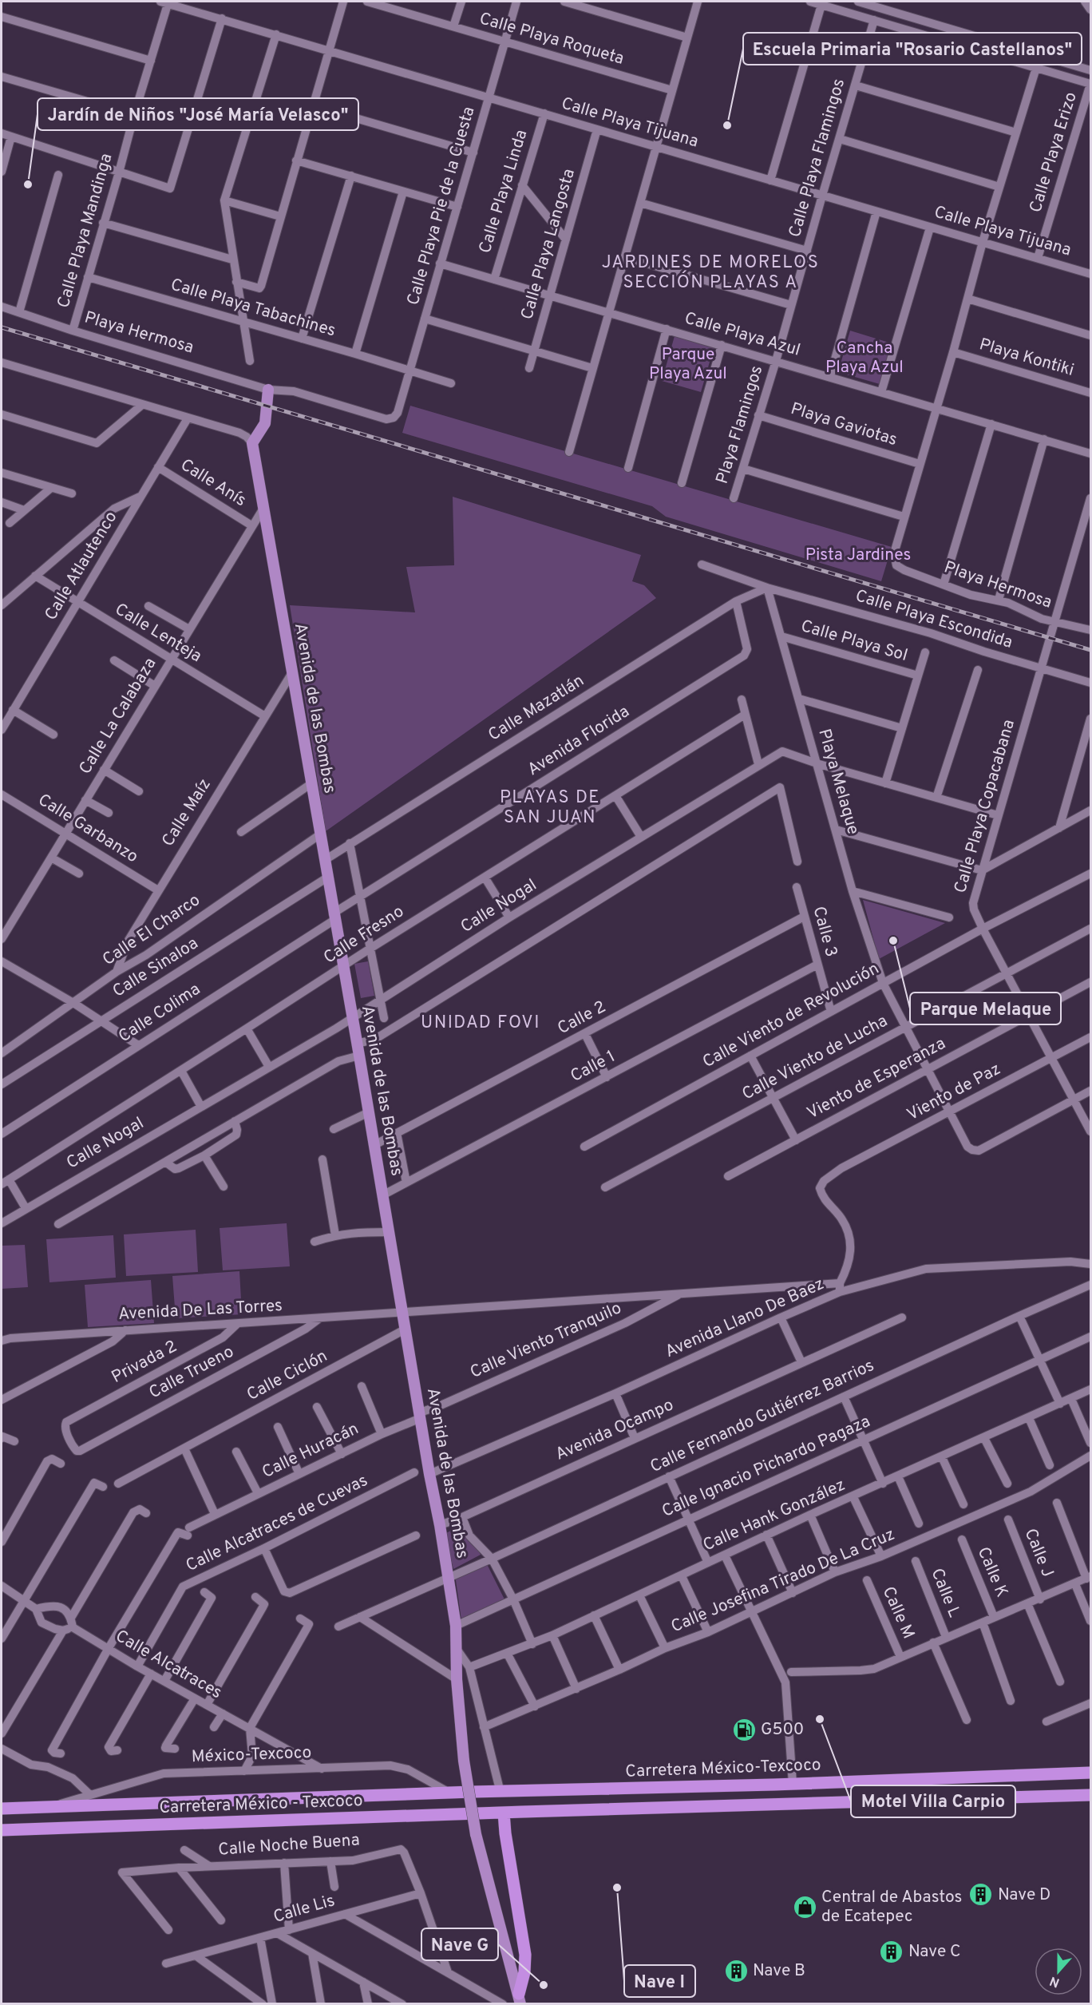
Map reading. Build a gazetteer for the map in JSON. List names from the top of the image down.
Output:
{
  "streets": {
    "highway": ["Carretera México-Texcoco", "Carretera México - Texcoco"],
    "main road": ["Avenida de las Bombas"],
    "street": [
      "Calle Playa Roqueta",
      "Calle Playa Tijuana",
      "Calle Playa Erizo",
      "Calle Playa Flamingos",
      "Calle Playa Linda",
      "Calle Playa Pie de la Cuesta",
      "Calle Playa Mandinga",
      "Calle Playa Langosta",
      "Calle Playa Tabachines",
      "Playa Hermosa",
      "Calle Playa Azul",
      "Playa Kontiki",
      "Playa Flamingos",
      "Playa Gaviotas",
      "Calle Anís",
      "Calle Atlautenco",
      "Calle Playa Escondida",
      "Calle Lenteja",
      "Calle Playa Sol",
      "Calle Mazatlán",
      "Calle La Calabaza",
      "Avenida Florida",
      "Playa Melaque",
      "Calle Playa Copacabana",
      "Calle Maíz",
      "Calle Garbanzo",
      "Calle Nogal",
      "Calle El Charco",
      "Calle 3",
      "Calle Fresno",
      "Calle Sinaloa",
      "Calle Colima",
      "Calle Viento de Revolución",
      "Calle 2",
      "Calle Viento de Lucha",
      "Calle 1",
      "Viento de Esperanza",
      "Viento de Paz",
      "Avenida De Las Torres",
      "Avenida Llano De Baez",
      "Calle Viento Tranquilo",
      "Privada 2",
      "Calle Trueno",
      "Calle Ciclón",
      "Calle Fernando Gutiérrez Barrios",
      "Avenida Ocampo",
      "Calle Huracán",
      "Calle Ignacio Pichardo Pagaza",
      "Calle Hank González",
      "Calle Alcatraces de Cuevas",
      "Calle J",
      "Calle K",
      "Calle Josefina Tirado De La Cruz",
      "Calle L",
      "Calle M",
      "Calle Alcatraces",
      "México-Texcoco",
      "Calle Noche Buena",
      "Calle Lis"
    ]
  },
  "crossings": [
    ["Calle Playa Roqueta", "Calle Playa Pie de la Cuesta"],
    ["Calle Playa Tijuana", "Calle Playa Erizo"],
    ["Calle Playa Tijuana", "Calle Playa Flamingos"],
    ["Calle Playa Tijuana", "Calle Playa Linda"],
    ["Calle Playa Tijuana", "Calle Playa Pie de la Cuesta"],
    ["Calle Playa Tijuana", "Calle Playa Mandinga"],
    ["Calle Playa Tijuana", "Calle Playa Langosta"],
    ["Calle Playa Flamingos", "Calle Playa Azul"],
    ["Calle Playa Flamingos", "Playa Flamingos"],
    ["Calle Playa Linda", "Calle Playa Azul"],
    ["Calle Playa Pie de la Cuesta", "Calle Playa Tabachines"],
    ["Calle Playa Pie de la Cuesta", "Playa Hermosa"],
    ["Calle Playa Pie de la Cuesta", "Calle Playa Azul"],
    ["Calle Playa Mandinga", "Calle Playa Tabachines"],
    ["Calle Playa Mandinga", "Playa Hermosa"],
    ["Calle Playa Langosta", "Calle Playa Azul"],
    ["Playa Hermosa", "Calle Playa Copacabana"],
    ["Calle Playa Azul", "Playa Flamingos"],
    ["Playa Flamingos", "Playa Gaviotas"],
    ["Calle Anís", "Calle Atlautenco"],
    ["Calle Anís", "Calle La Calabaza"],
    ["Calle Atlautenco", "Calle Lenteja"],
    ["Calle Playa Escondida", "Calle Mazatlán"],
    ["Calle Playa Escondida", "Playa Melaque"],
    ["Calle Playa Escondida", "Calle Playa Copacabana"],
    ["Calle Lenteja", "Calle La Calabaza"],
    ["Calle Lenteja", "Calle Maíz"],
    ["Calle Playa Sol", "Playa Melaque"],
    ["Avenida de las Bombas", "Calle Mazatlán"],
    ["Avenida de las Bombas", "Calle La Calabaza"],
    ["Avenida de las Bombas", "Avenida Florida"],
    ["Avenida de las Bombas", "Calle Maíz"],
    ["Avenida de las Bombas", "Calle Nogal"],
    ["Avenida de las Bombas", "Calle El Charco"],
    ["Avenida de las Bombas", "Calle Fresno"],
    ["Avenida de las Bombas", "Calle Sinaloa"],
    ["Avenida de las Bombas", "Calle Colima"],
    ["Avenida de las Bombas", "Calle 2"],
    ["Avenida de las Bombas", "Calle 1"],
    ["Avenida de las Bombas", "Avenida De Las Torres"],
    ["Avenida de las Bombas", "Avenida Llano De Baez"],
    ["Avenida de las Bombas", "Calle Viento Tranquilo"],
    ["Avenida de las Bombas", "Calle Ciclón"],
    ["Avenida de las Bombas", "Calle Fernando Gutiérrez Barrios"],
    ["Avenida de las Bombas", "Avenida Ocampo"],
    ["Avenida de las Bombas", "Calle Huracán"],
    ["Avenida de las Bombas", "Calle Ignacio Pichardo Pagaza"],
    ["Calle Mazatlán", "Avenida Florida"],
    ["Calle Mazatlán", "Playa Melaque"],
    ["Calle La Calabaza", "Calle Garbanzo"],
    ["Avenida Florida", "Calle Colima"],
    ["Playa Melaque", "Calle Playa Copacabana"],
    ["Playa Melaque", "Calle Nogal"],
    ["Playa Melaque", "Calle Viento de Revolución"],
    ["Playa Melaque", "Calle Viento de Lucha"],
    ["Playa Melaque", "Viento de Esperanza"],
    ["Playa Melaque", "Viento de Paz"],
    ["Calle Playa Copacabana", "Calle Nogal"],
    ["Calle Playa Copacabana", "Calle Viento de Revolución"],
    ["Calle Playa Copacabana", "Calle Viento de Lucha"],
    ["Calle Playa Copacabana", "Viento de Esperanza"],
    ["Calle Playa Copacabana", "Viento de Paz"],
    ["Calle Maíz", "Calle Garbanzo"],
    ["Calle Maíz", "Calle El Charco"],
    ["Calle 3", "Calle Viento de Revolución"],
    ["Calle 3", "Calle 2"],
    ["Calle 3", "Calle 1"],
    ["Viento de Paz", "Avenida De Las Torres"],
    ["Avenida De Las Torres", "Calle Viento Tranquilo"],
    ["Avenida De Las Torres", "Privada 2"],
    ["Avenida De Las Torres", "Calle Trueno"],
    ["Calle Viento Tranquilo", "Calle Huracán"],
    ["Privada 2", "Calle Trueno"],
    ["Calle Huracán", "Calle Alcatraces"],
    ["Calle Alcatraces de Cuevas", "Calle Alcatraces"],
    ["Calle Alcatraces", "México-Texcoco"],
    ["México-Texcoco", "Carretera México - Texcoco"],
    ["Carretera México-Texcoco", "Carretera México - Texcoco"],
    ["Calle Noche Buena", "Calle Lis"]
  ],
  "districts": ["JARDINES DE MORELOS SECCIÓN PLAYAS A", "PLAYAS DE SAN JUAN", "UNIDAD FOVI"],
  "parks": ["Cancha Playa Azul", "Parque Playa Azul", "Pista Jardines"],
  "places": {
    "other": [
      "Escuela Primaria \"Rosario Castellanos\"",
      "Jardín de Niños \"José María Velasco\"",
      "Parque Melaque",
      "Motel Villa Carpio",
      "Nave I",
      "Nave G"
    ],
    "fuel station": ["G500"],
    "building": ["Nave D", "Nave C", "Nave B"],
    "shop": ["Central de Abastos de Ecatepec"]
  },
  "north": "bottom"
}
